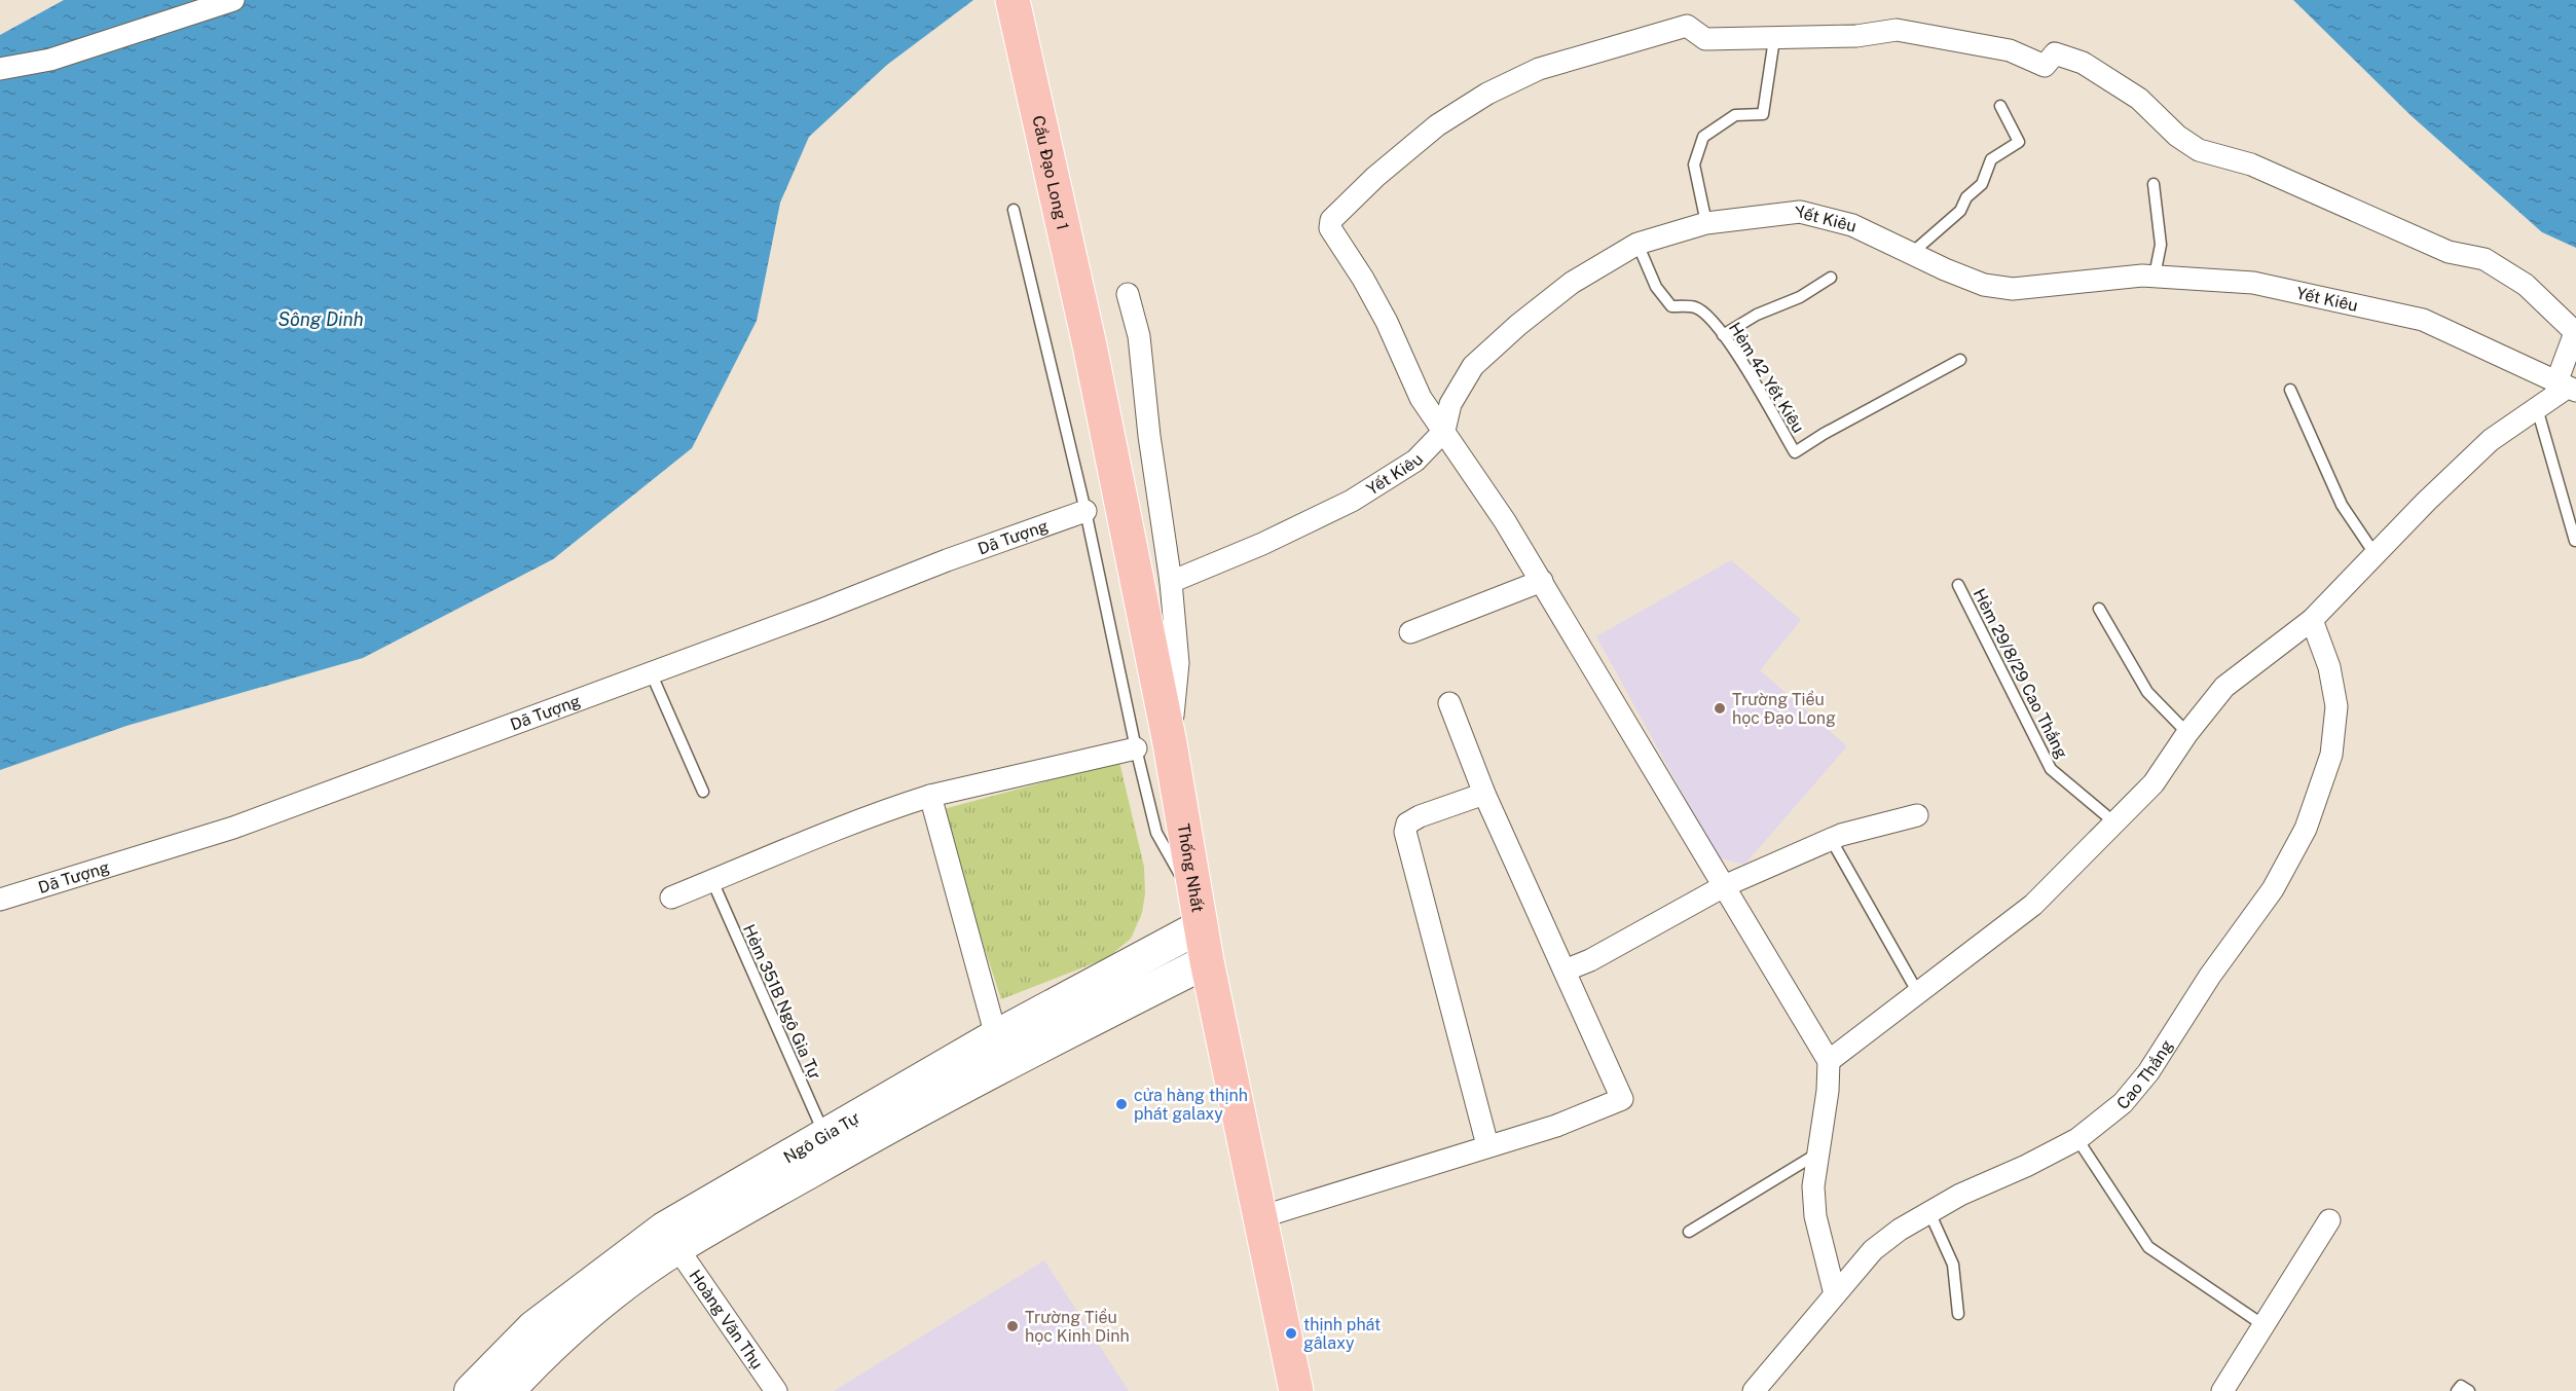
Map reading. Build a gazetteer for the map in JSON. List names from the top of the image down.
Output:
{
  "streets": {
    "main road": ["Cầu Đạo Long 1", "Thống Nhất", "Ngô Gia Tự"],
    "street": [
      "Yết Kiêu",
      "Dã Tượng",
      "Cao Thắng",
      "Hoàng Văn Thụ"
    ],
    "lane": ["Hẻm 42 Yết Kiêu", "Hẻm 29/8/29 Cao Thắng", "Hẻm 351B Ngô Gia Tự"]
  },
  "crossings": [
    ["Cầu Đạo Long 1", "Thống Nhất"],
    ["Yết Kiêu", "Hẻm 42 Yết Kiêu"],
    ["Thống Nhất", "Ngô Gia Tự"],
    ["Hẻm 351B Ngô Gia Tự", "Ngô Gia Tự"],
    ["Ngô Gia Tự", "Hoàng Văn Thụ"]
  ],
  "water": ["Sông Dinh"],
  "places": [
    "Trường Tiểu học Đạo Long",
    "cửa hàng thịnh phát galaxy",
    "Trường Tiểu học Kinh Dinh",
    "thịnh phát gâlaxy"
  ]
}
